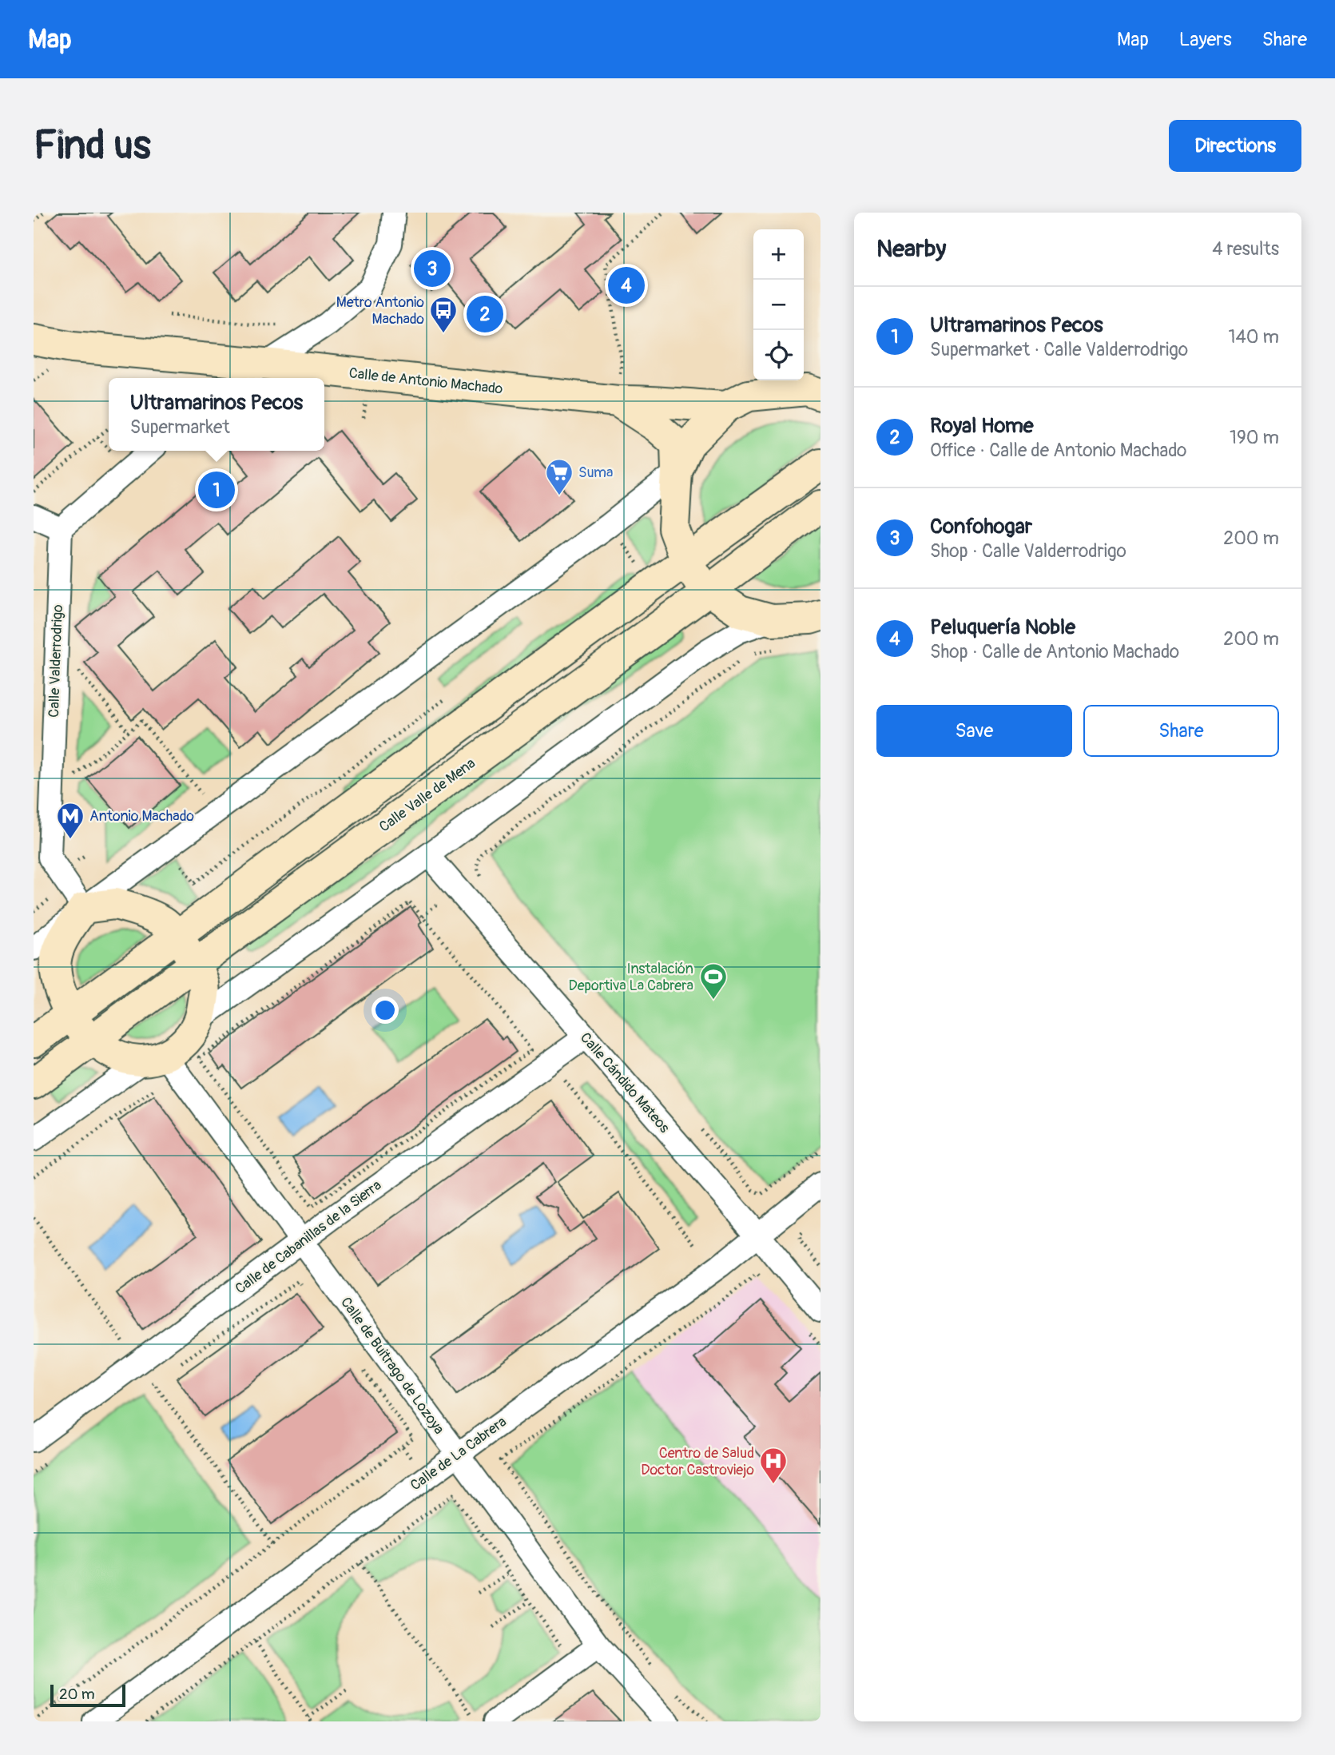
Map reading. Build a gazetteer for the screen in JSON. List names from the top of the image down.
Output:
{
  "streets": {
    "main road": ["Calle de Antonio Machado", "Calle Valle de Mena"],
    "street": [
      "Calle Valderrodrigo",
      "Calle Cándido Mateos",
      "Calle de Cabanillas de la Sierra",
      "Calle de Buitrago de Lozoya",
      "Calle de La Cabrera"
    ]
  },
  "crossings": [
    ["Calle Cándido Mateos", "Calle de Cabanillas de la Sierra"],
    ["Calle Cándido Mateos", "Calle de La Cabrera"],
    ["Calle de Cabanillas de la Sierra", "Calle de Buitrago de Lozoya"],
    ["Calle de Buitrago de Lozoya", "Calle de La Cabrera"]
  ],
  "places": {
    "bus stop": ["Metro Antonio Machado"],
    "supermarket": ["Suma"],
    "metro station": ["Antonio Machado"],
    "sports": ["Instalación Deportiva La Cabrera"],
    "hospital": ["Centro de Salud Doctor Castroviejo"]
  },
  "scale_bar": "20 m",
  "page": {
    "header": "Map",
    "nav": ["Map", "Layers", "Share"],
    "buttons": [
      "Directions",
      ["Save", "Share"]
    ],
    "title": "Find us",
    "heading": ["Nearby", "4 results"],
    "map_buttons": ["+", "−"],
    "pins": [
      "3",
      "4",
      "2",
      "1"
    ],
    "list": [
      {
        "mark": "1",
        "name": "Ultramarinos Pecos",
        "note": "Supermarket · Calle Valderrodrigo",
        "value": "140 m"
      },
      {
        "mark": "2",
        "name": "Royal Home",
        "note": "Office · Calle de Antonio Machado",
        "value": "190 m"
      },
      {
        "mark": "3",
        "name": "Confohogar",
        "note": "Shop · Calle Valderrodrigo",
        "value": "200 m"
      },
      {
        "mark": "4",
        "name": "Peluquería Noble",
        "note": "Shop · Calle de Antonio Machado",
        "value": "200 m"
      }
    ],
    "popup": ["Ultramarinos Pecos", "Supermarket"],
    "scale": "20 m"
  }
}
